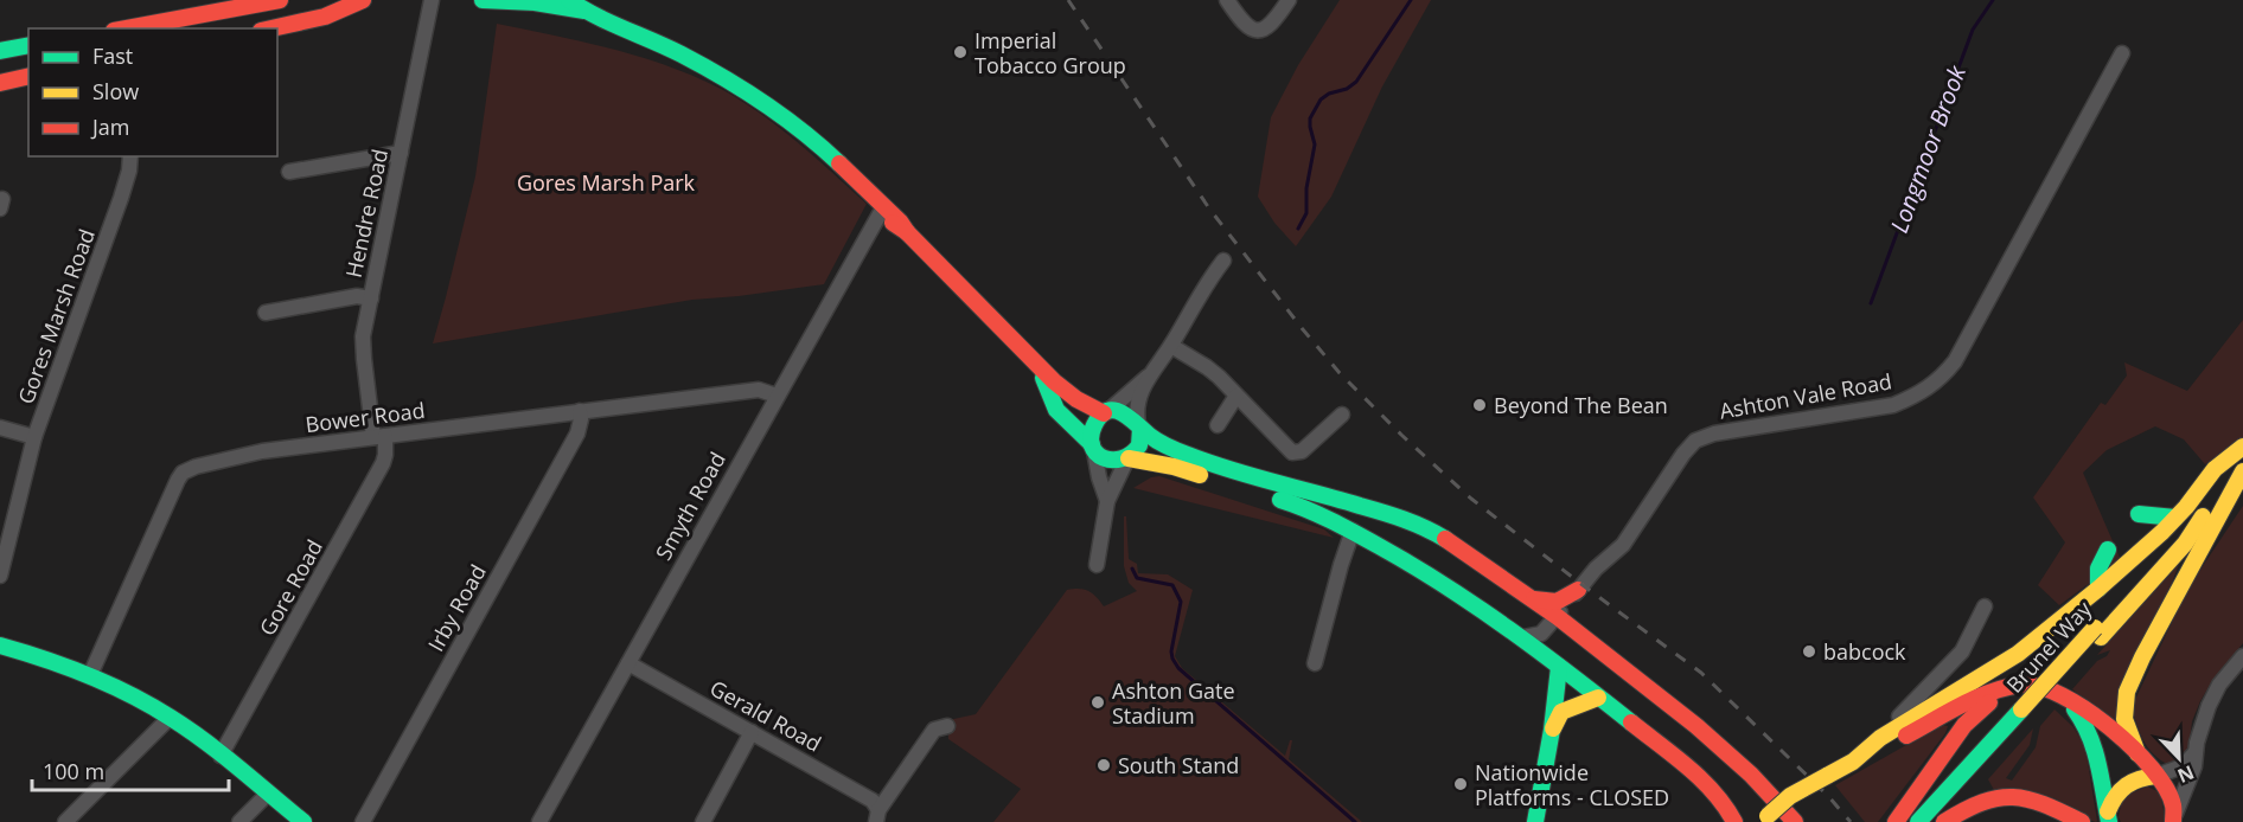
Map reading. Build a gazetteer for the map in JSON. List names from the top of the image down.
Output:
{
  "streets": {
    "main road": ["Brunel Way"],
    "street": [
      "Hendre Road",
      "Gores Marsh Road",
      "Ashton Vale Road",
      "Bower Road",
      "Smyth Road",
      "Gore Road",
      "Irby Road",
      "Gerald Road"
    ]
  },
  "crossings": [
    ["Hendre Road", "Bower Road"],
    ["Hendre Road", "Gore Road"],
    ["Bower Road", "Smyth Road"],
    ["Bower Road", "Gore Road"],
    ["Bower Road", "Irby Road"],
    ["Smyth Road", "Gerald Road"]
  ],
  "water": ["Longmoor Brook"],
  "parks": ["Gores Marsh Park"],
  "places": [
    "Imperial Tobacco Group",
    "Beyond The Bean",
    "babcock",
    "Ashton Gate Stadium",
    "South Stand",
    "Nationwide Platforms - CLOSED"
  ],
  "legend": ["Fast", "Slow", "Jam"],
  "scale_bar": "100 m",
  "north": "bottom right"
}
